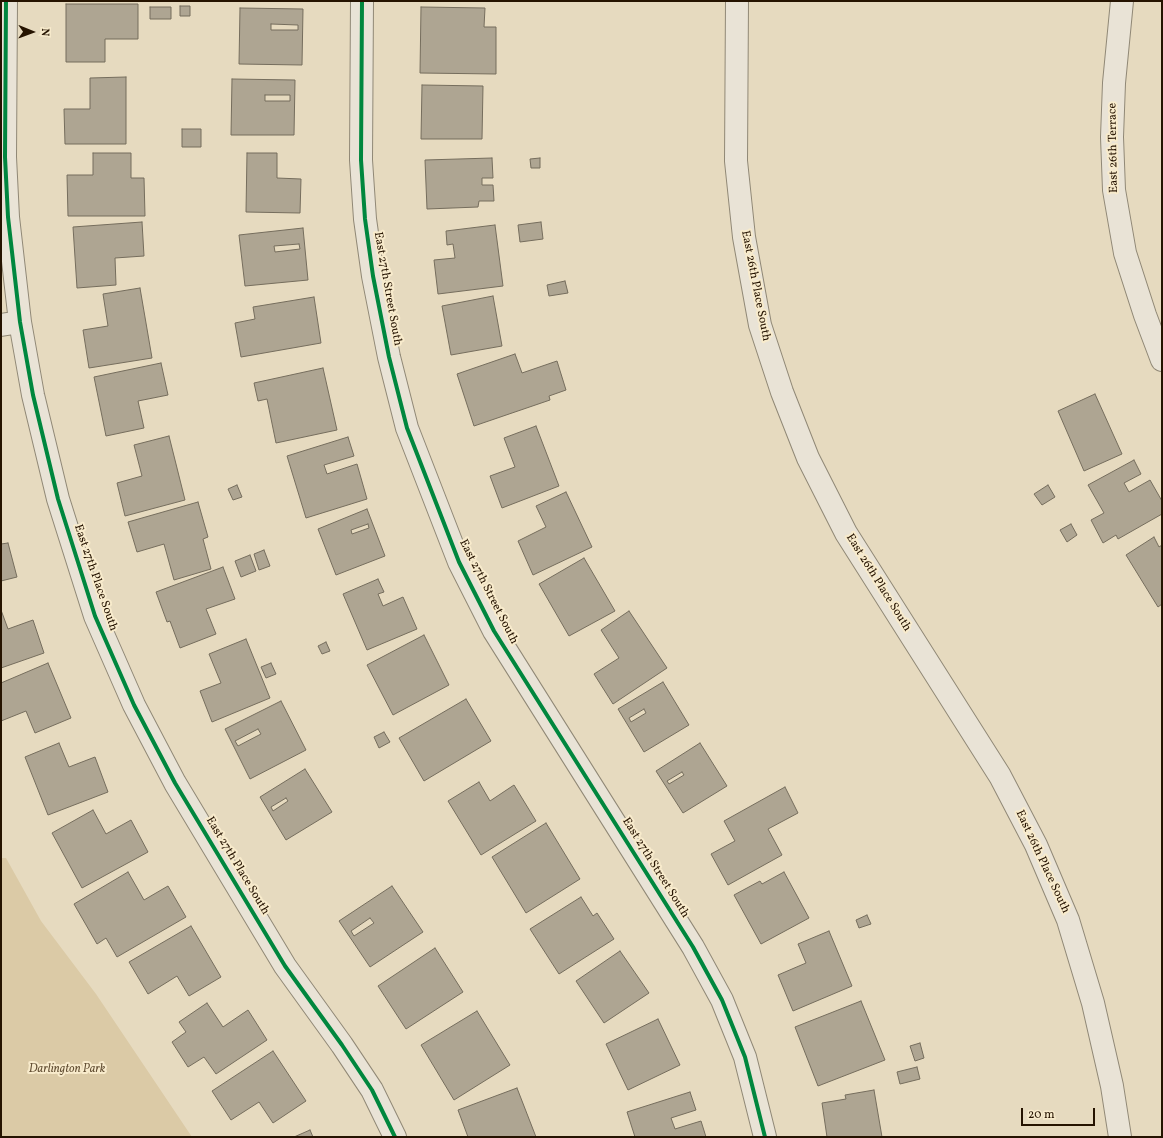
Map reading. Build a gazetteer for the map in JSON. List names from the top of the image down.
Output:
{
  "streets": {
    "street": [
      "East 26th Terrace",
      "East 26th Place South",
      "East 27th Street South",
      "East 27th Place South"
    ]
  },
  "parks": ["Darlington Park"],
  "scale_bar": "20 m",
  "north": "right"
}
